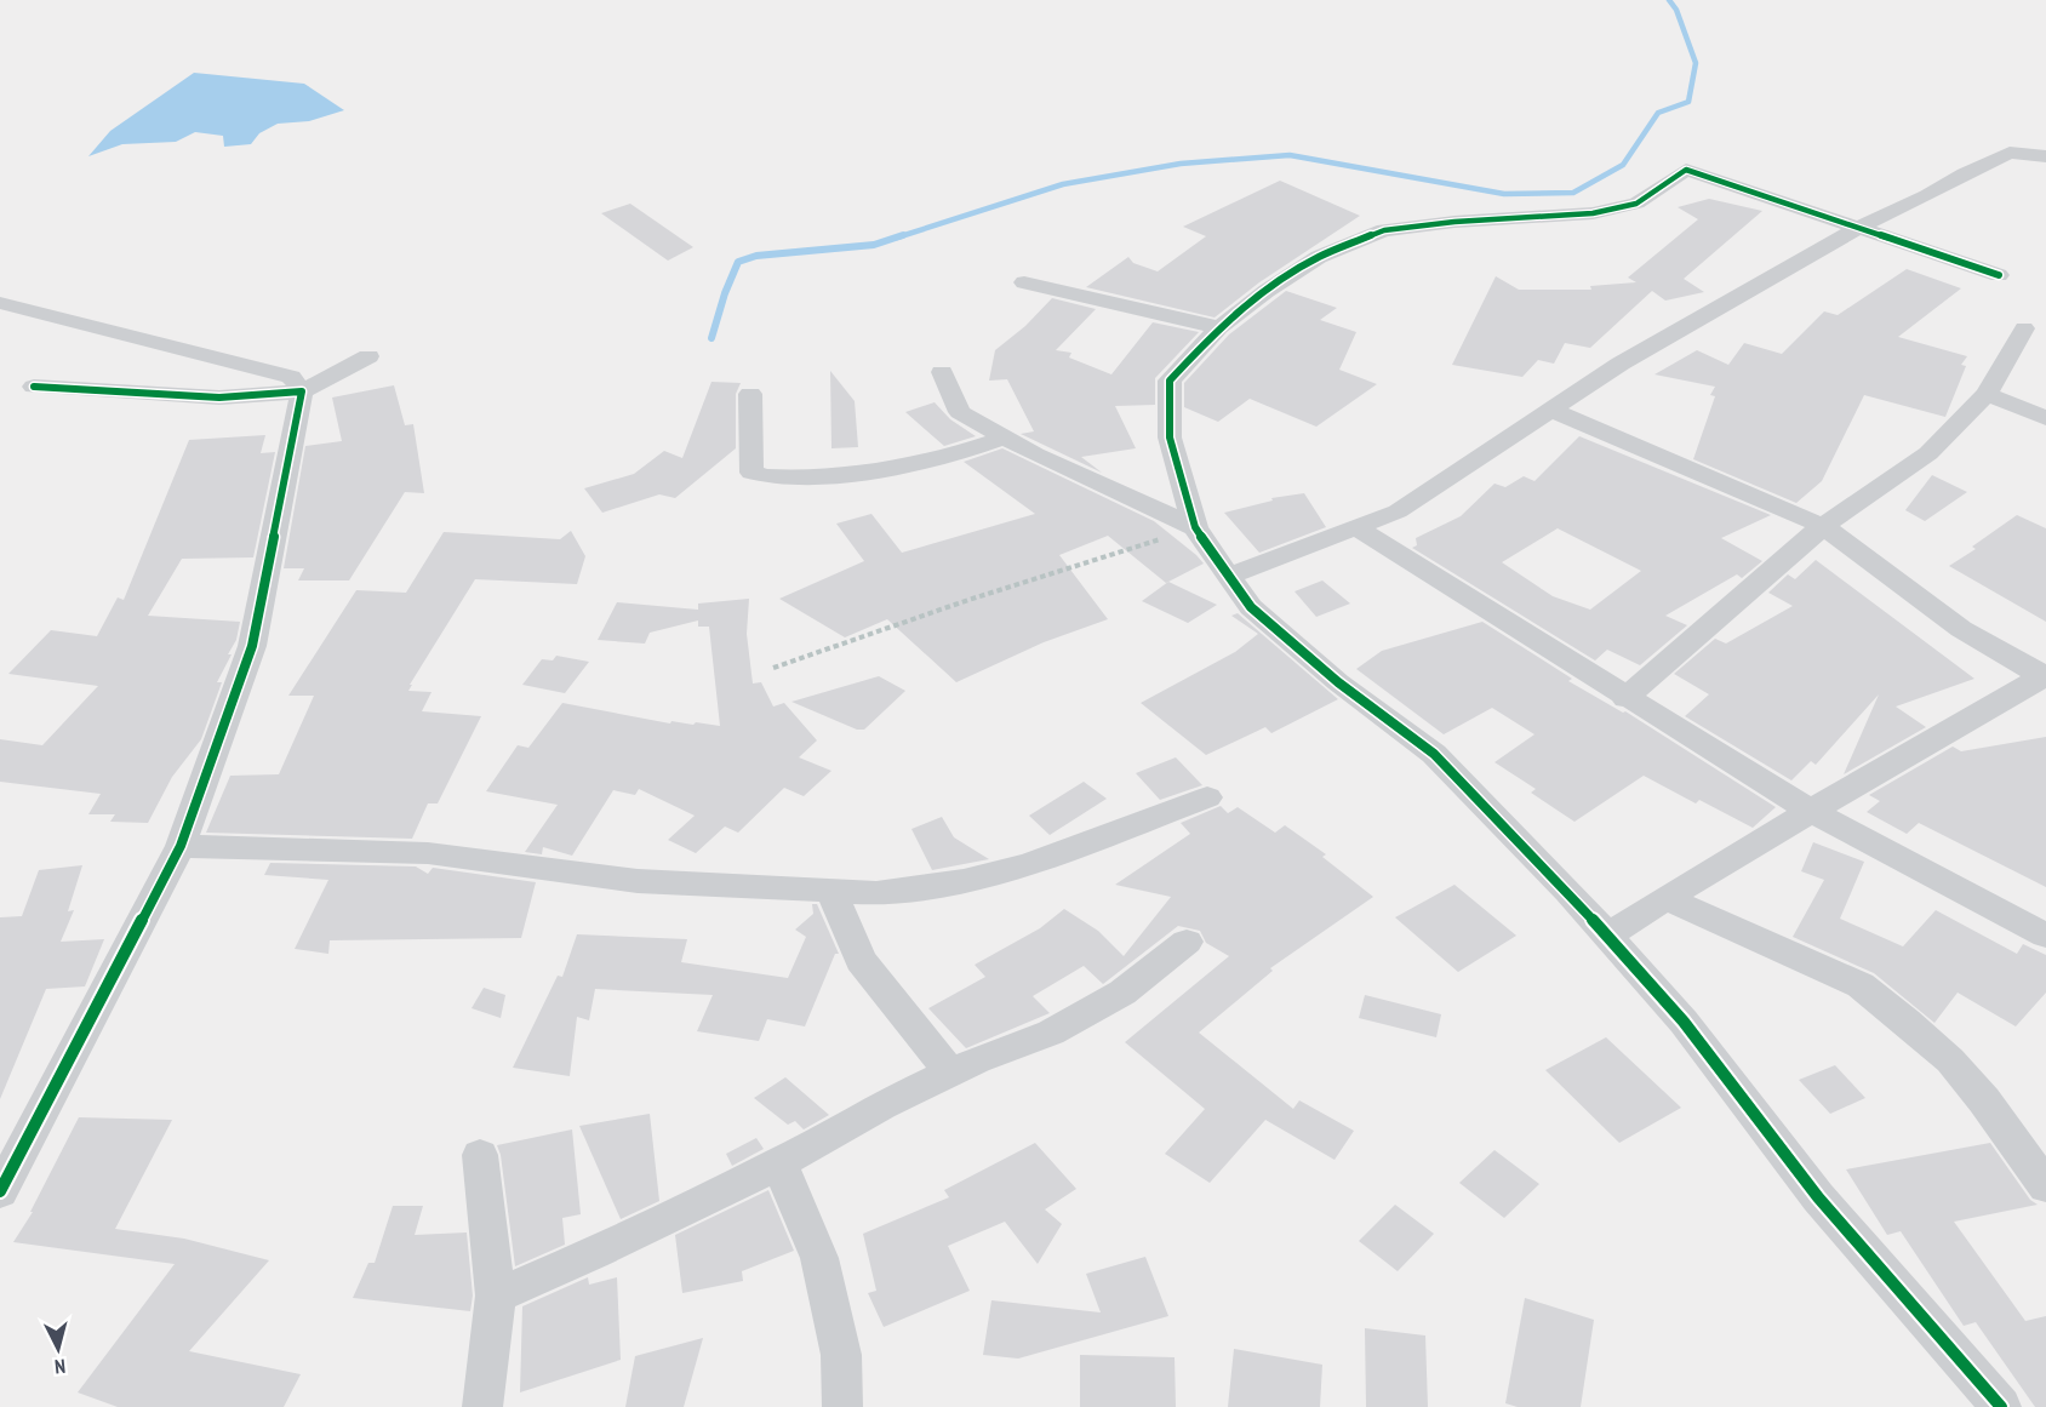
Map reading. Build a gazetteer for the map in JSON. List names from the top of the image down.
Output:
{
  "north": "bottom"
}
